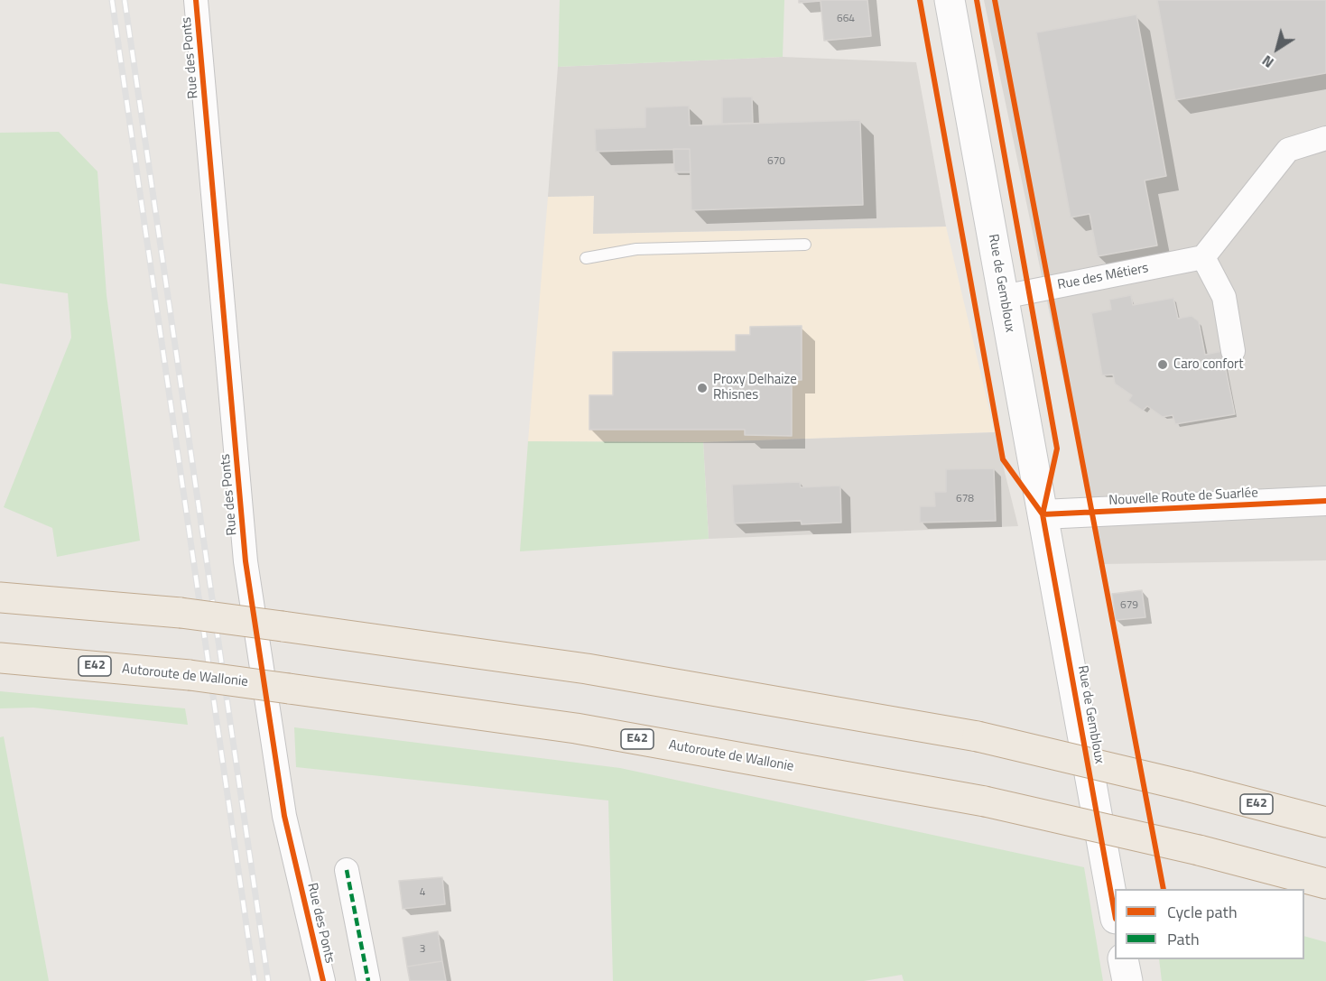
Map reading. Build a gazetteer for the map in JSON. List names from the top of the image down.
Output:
{
  "streets": {
    "highway": ["E42", "Autoroute de Wallonie"],
    "main road": ["Rue de Gembloux"],
    "street": ["Rue des Ponts", "Rue des Métiers", "Nouvelle Route de Suarlée"]
  },
  "crossings": [
    ["Rue des Métiers", "Rue de Gembloux"],
    ["Rue de Gembloux", "Nouvelle Route de Suarlée"]
  ],
  "places": ["Caro confort", "Proxy Delhaize Rhisnes"],
  "house_numbers": [
    "664",
    "670",
    "678",
    "679",
    "4",
    "3"
  ],
  "legend": ["Cycle path", "Path"],
  "north": "bottom left"
}
